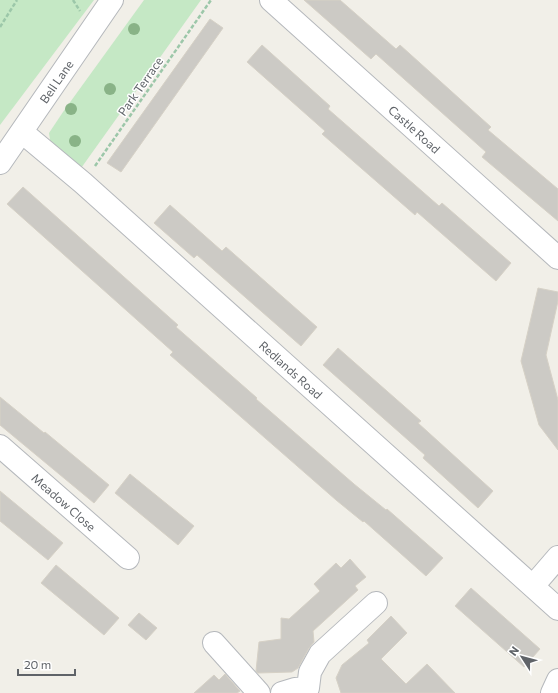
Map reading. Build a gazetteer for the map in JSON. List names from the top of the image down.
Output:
{
  "streets": {
    "street": [
      "Bell Lane",
      "Castle Road",
      "Redlands Road",
      "Meadow Close"
    ],
    "path": ["Park Terrace"]
  },
  "crossings": [
    ["Bell Lane", "Redlands Road"],
    ["Park Terrace", "Redlands Road"]
  ],
  "scale_bar": "20 m",
  "north": "top left"
}
